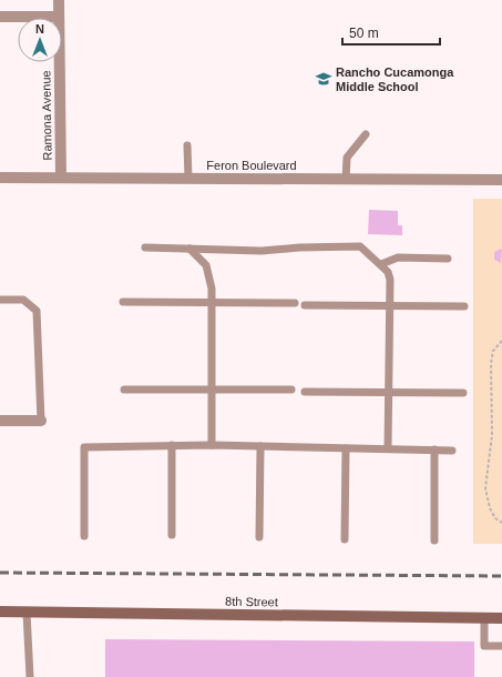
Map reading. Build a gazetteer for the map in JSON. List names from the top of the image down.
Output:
{
  "streets": {
    "street": ["Ramona Avenue", "Feron Boulevard", "8th Street"]
  },
  "crossings": [
    ["Ramona Avenue", "Feron Boulevard"]
  ],
  "places": {
    "school or university": ["Rancho Cucamonga Middle School"]
  },
  "scale_bar": "50 m",
  "north": "top"
}
